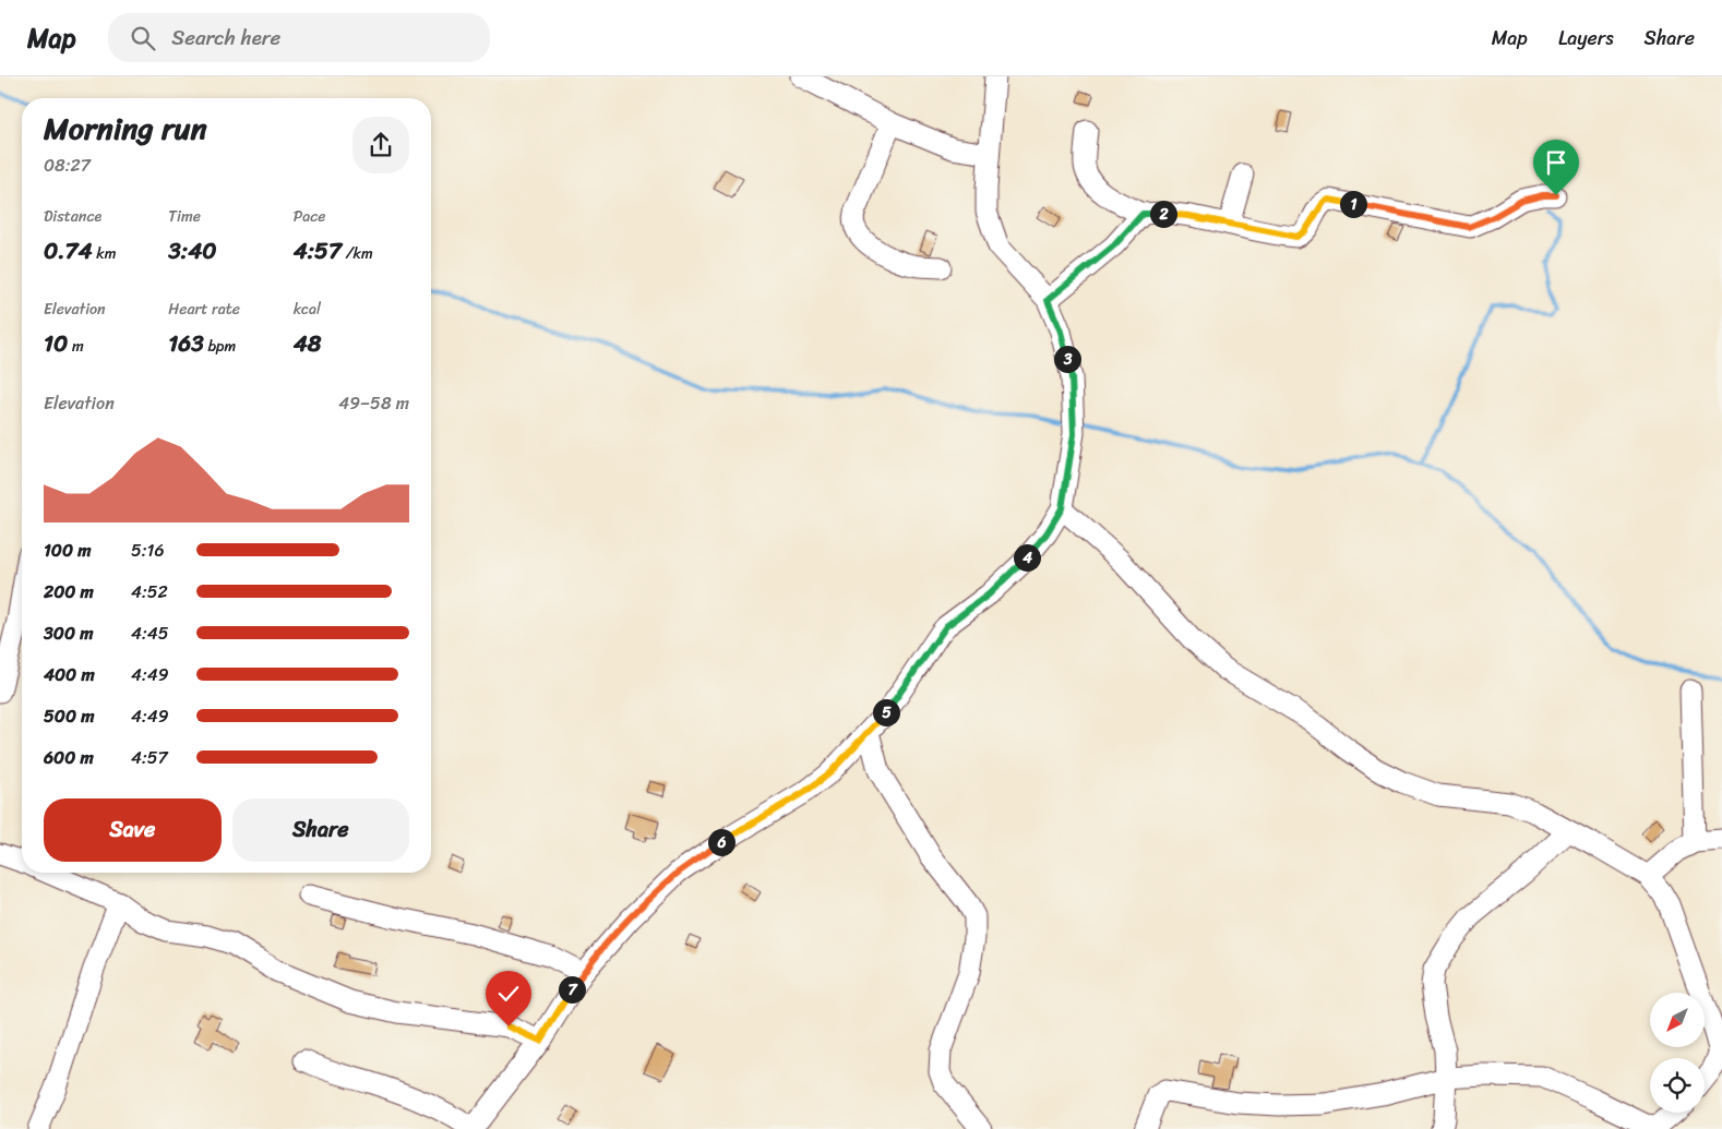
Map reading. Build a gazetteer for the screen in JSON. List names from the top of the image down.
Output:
{
  "north": "bottom left",
  "page": {
    "header": "Map",
    "search": "Search here",
    "nav": ["Map", "Layers", "Share"],
    "heading": ["Morning run", "08:27"],
    "pins": [
      "1",
      "2",
      "3",
      "4",
      "5",
      "6",
      "7"
    ],
    "stats": [
      ["Distance", "0.74 km"],
      ["Time", "3:40"],
      ["Pace", "4:57 /km"],
      ["Elevation", "10 m"],
      ["Heart rate", "163 bpm"],
      ["kcal", "48"]
    ],
    "chart": ["Elevation", "49–58 m"],
    "list": [
      {
        "name": "100 m",
        "note": "5:16"
      },
      {
        "name": "200 m",
        "note": "4:52"
      },
      {
        "name": "300 m",
        "note": "4:45"
      },
      {
        "name": "400 m",
        "note": "4:49"
      },
      {
        "name": "500 m",
        "note": "4:49"
      },
      {
        "name": "600 m",
        "note": "4:57"
      }
    ],
    "buttons": ["Save", "Share"]
  }
}
